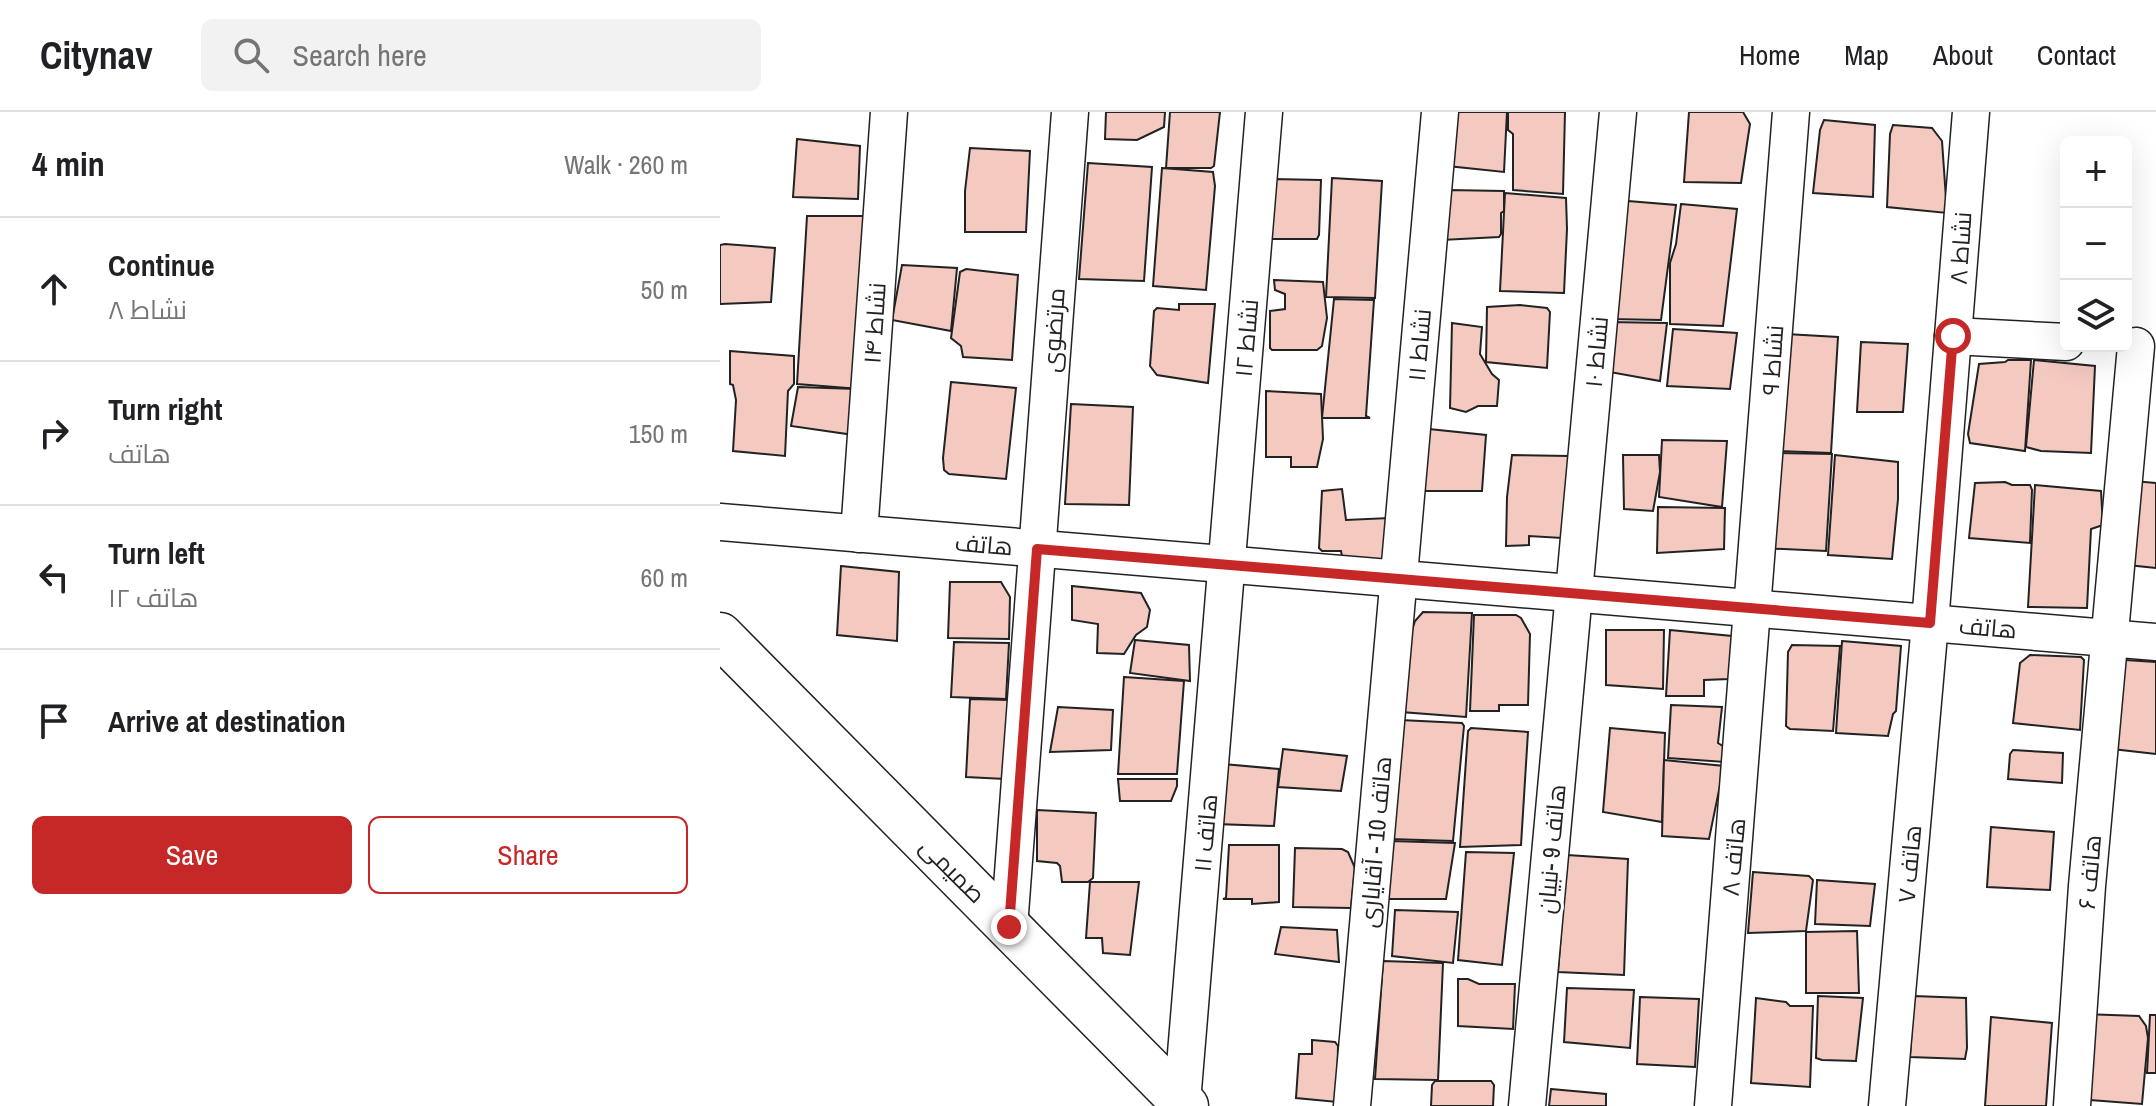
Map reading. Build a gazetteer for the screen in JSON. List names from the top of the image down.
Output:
{
  "streets": {
    "street": [
      "نشاط ۸",
      "نشاط ۱۴",
      "مرتضوی",
      "نشاط ۱۲",
      "نشاط ۱۱",
      "نشاط ۱۰",
      "نشاط ۹",
      "هاتف",
      "هاتف ۱۱",
      "هاتف 10 - آقایاری",
      "هاتف 9 -نبیان",
      "هاتف ۸",
      "هاتف ۷",
      "صمیمی",
      "هاتف ۶"
    ]
  },
  "crossings": [
    ["نشاط ۸", "هاتف"],
    ["نشاط ۸", "هاتف ۷"],
    ["نشاط ۱۴", "هاتف"],
    ["مرتضوی", "هاتف"],
    ["مرتضوی", "صمیمی"],
    ["نشاط ۱۲", "هاتف"],
    ["نشاط ۱۲", "هاتف ۱۱"],
    ["نشاط ۱۱", "هاتف"],
    ["نشاط ۱۱", "هاتف 10 - آقایاری"],
    ["نشاط ۱۰", "هاتف"],
    ["نشاط ۱۰", "هاتف 9 -نبیان"],
    ["نشاط ۹", "هاتف"],
    ["نشاط ۹", "هاتف ۸"],
    ["هاتف", "هاتف ۱۱"],
    ["هاتف", "هاتف 10 - آقایاری"],
    ["هاتف", "هاتف 9 -نبیان"],
    ["هاتف", "هاتف ۸"],
    ["هاتف", "هاتف ۷"],
    ["هاتف", "هاتف ۶"],
    ["هاتف ۱۱", "صمیمی"]
  ],
  "page": {
    "header": "Citynav",
    "search": "Search here",
    "nav": [
      "Home",
      "Map",
      "About",
      "Contact"
    ],
    "heading": ["4 min", "Walk · 260 m"],
    "map_buttons": ["+", "−"],
    "list": [
      ["Continue", "نشاط ۸", "50 m"],
      ["Turn right", "هاتف", "150 m"],
      ["Turn left", "هاتف ۱۲", "60 m"],
      "Arrive at destination"
    ],
    "buttons": ["Save", "Share"]
  }
}
